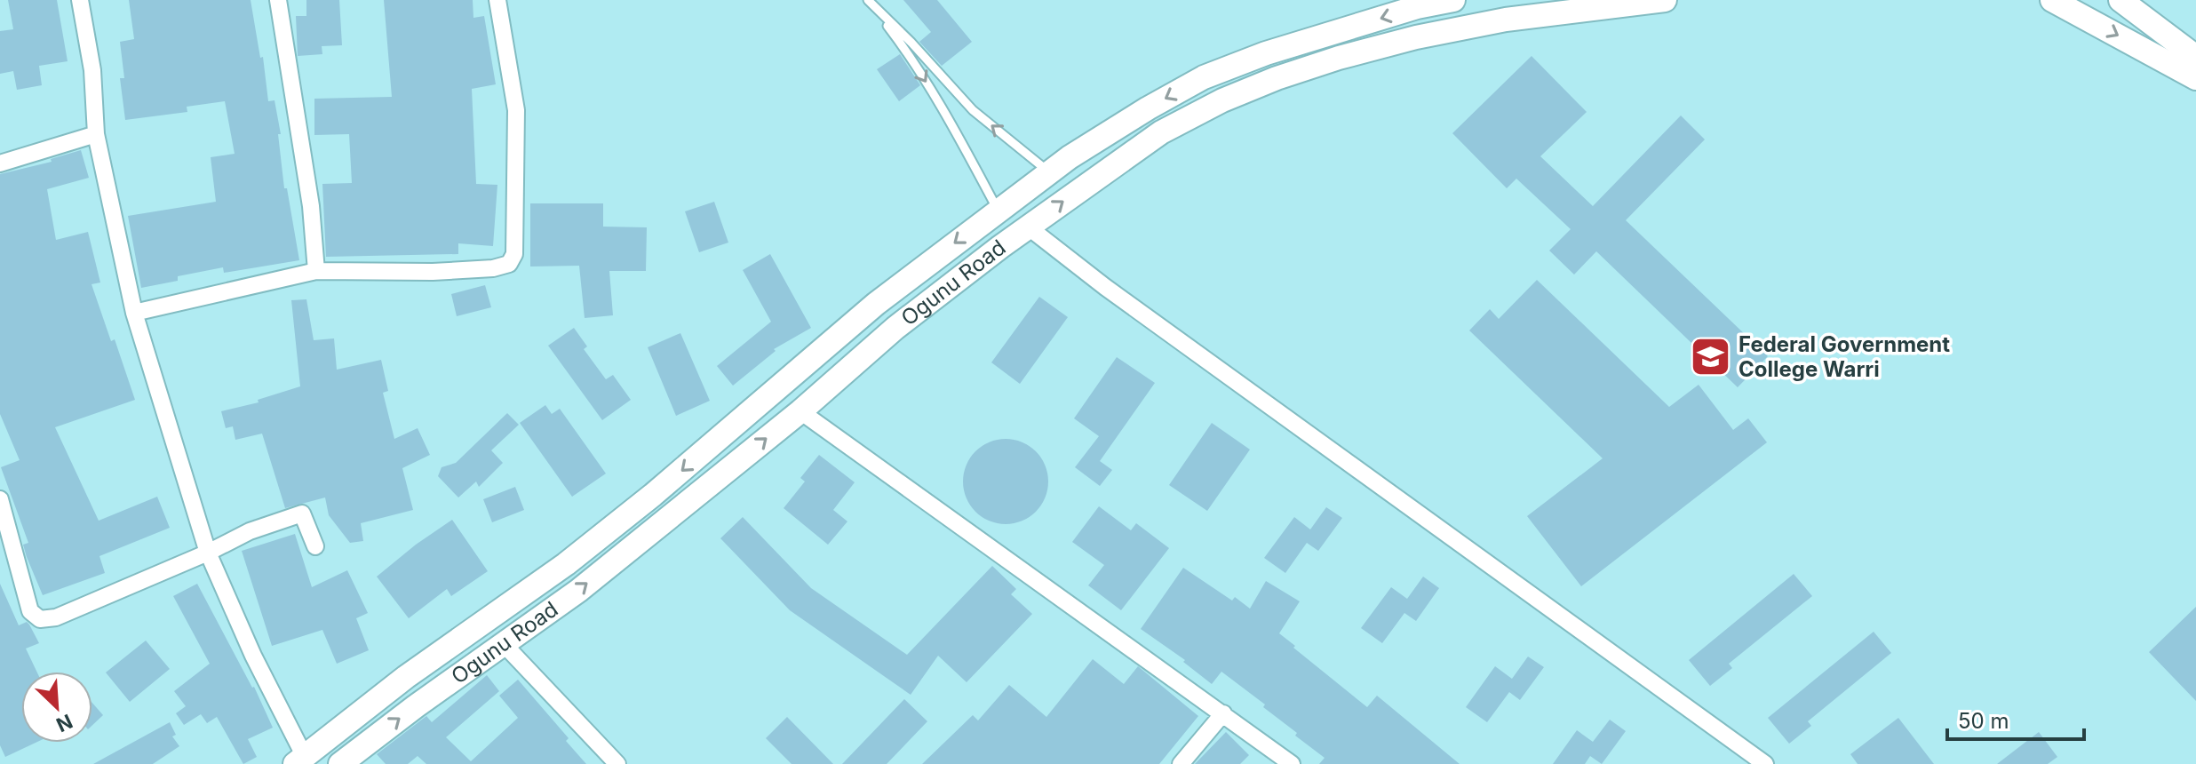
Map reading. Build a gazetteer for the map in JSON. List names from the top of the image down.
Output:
{
  "streets": {
    "main road": ["Ogunu Road"]
  },
  "places": {
    "school or university": ["Federal Government College Warri"]
  },
  "scale_bar": "50 m",
  "north": "bottom right"
}
